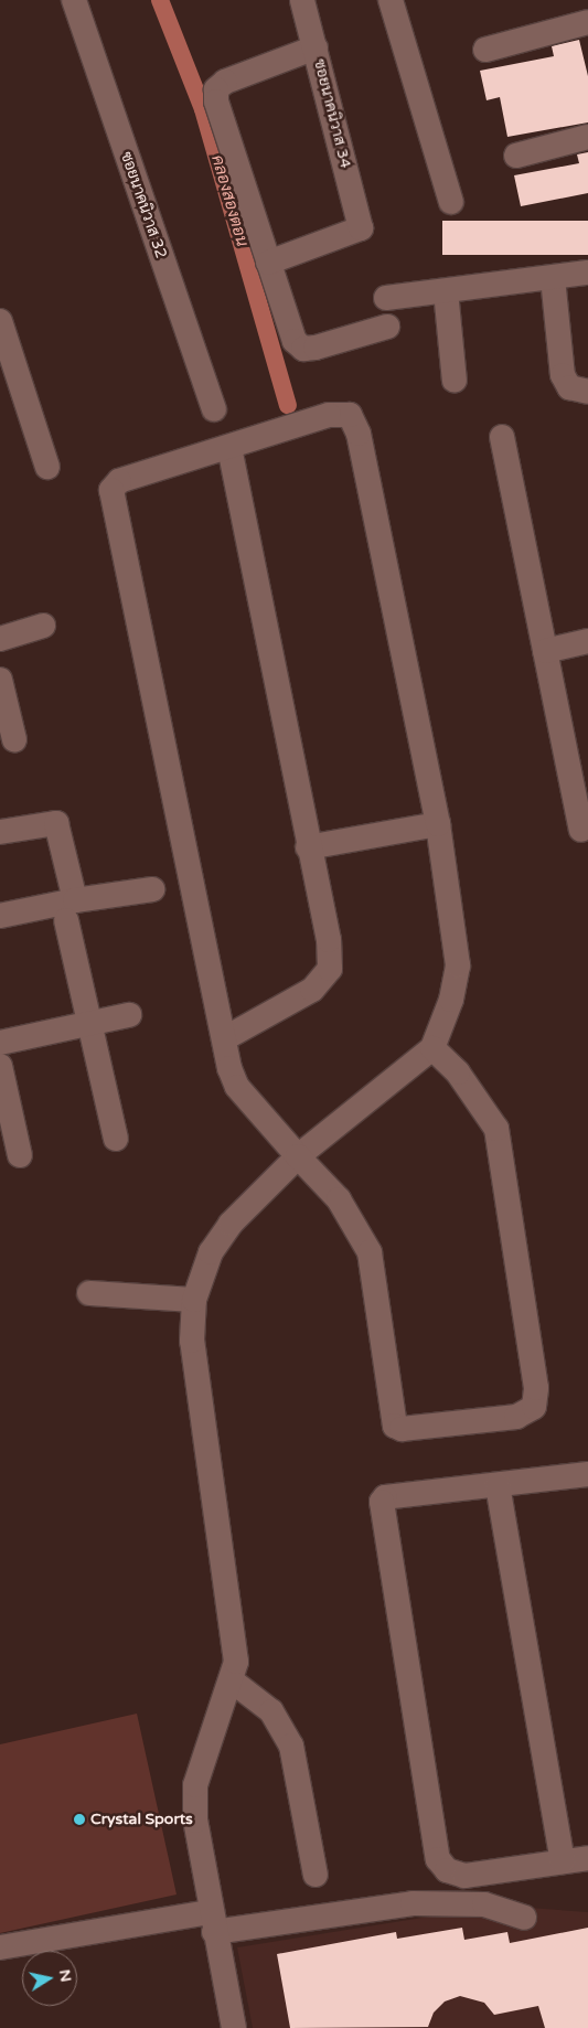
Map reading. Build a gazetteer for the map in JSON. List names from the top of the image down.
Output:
{
  "streets": {
    "street": ["ซอยนาคนิวาส 34", "ซอยนาคนิวาส 32"]
  },
  "water": ["คลองสองตอน"],
  "places": ["Crystal Sports"],
  "north": "right"
}
